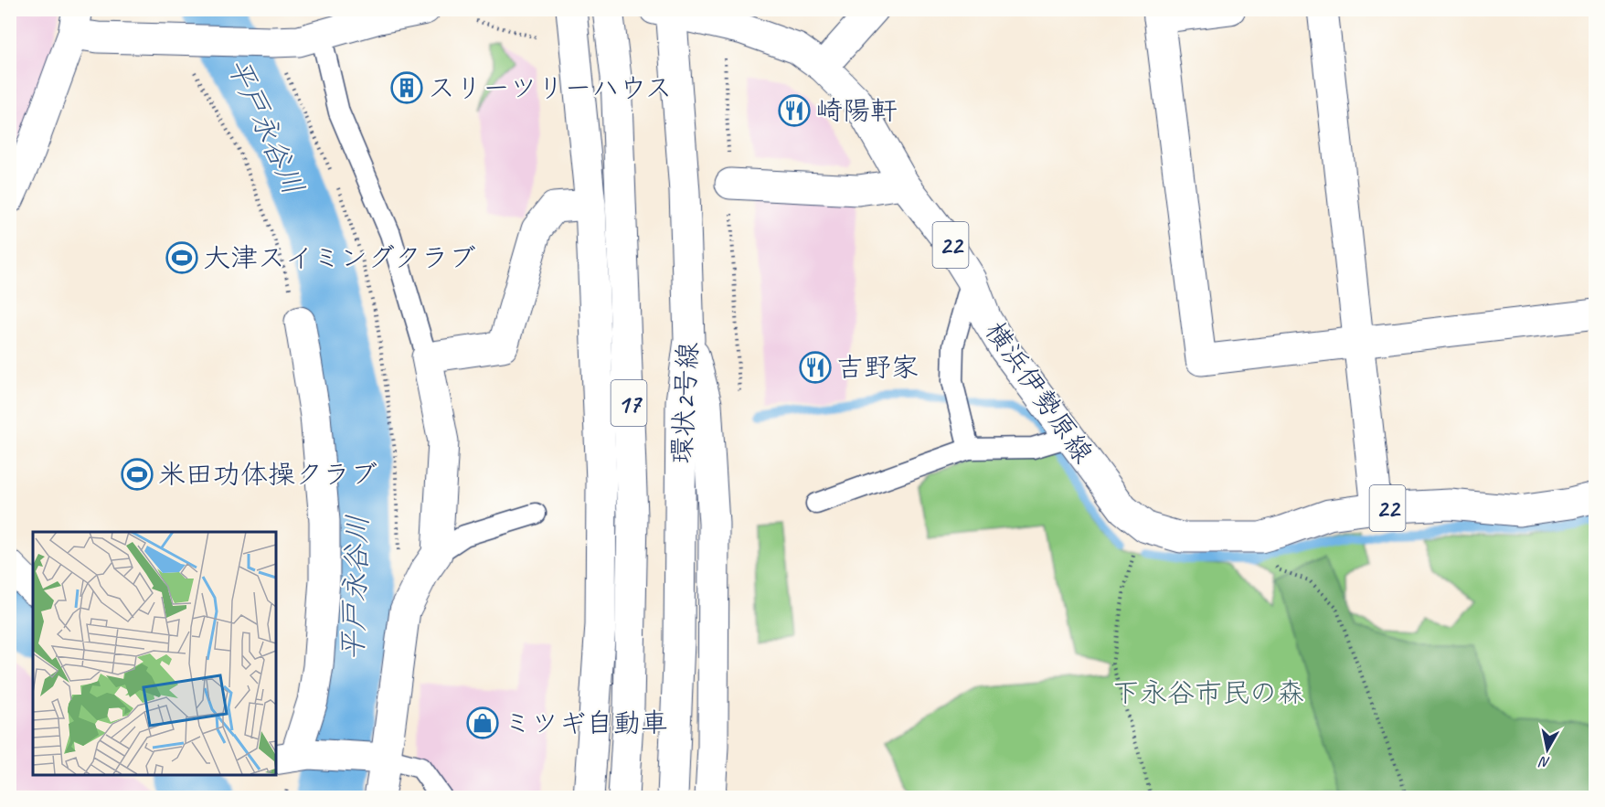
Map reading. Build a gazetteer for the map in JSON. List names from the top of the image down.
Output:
{
  "streets": {
    "main road": [
      "22",
      "横浜伊勢原線",
      "17",
      "環状2号線"
    ]
  },
  "crossings": [
    ["22", "横浜伊勢原線"],
    ["横浜伊勢原線", "環状2号線"]
  ],
  "water": ["平戸永谷川"],
  "parks": ["下永谷市民の森"],
  "places": {
    "building": ["スリーツリーハウス"],
    "restaurant": ["崎陽軒", "吉野家"],
    "sports": ["大津スイミングクラブ", "米田功体操クラブ"],
    "shop": ["ミツギ自動車"]
  },
  "north": "bottom"
}
